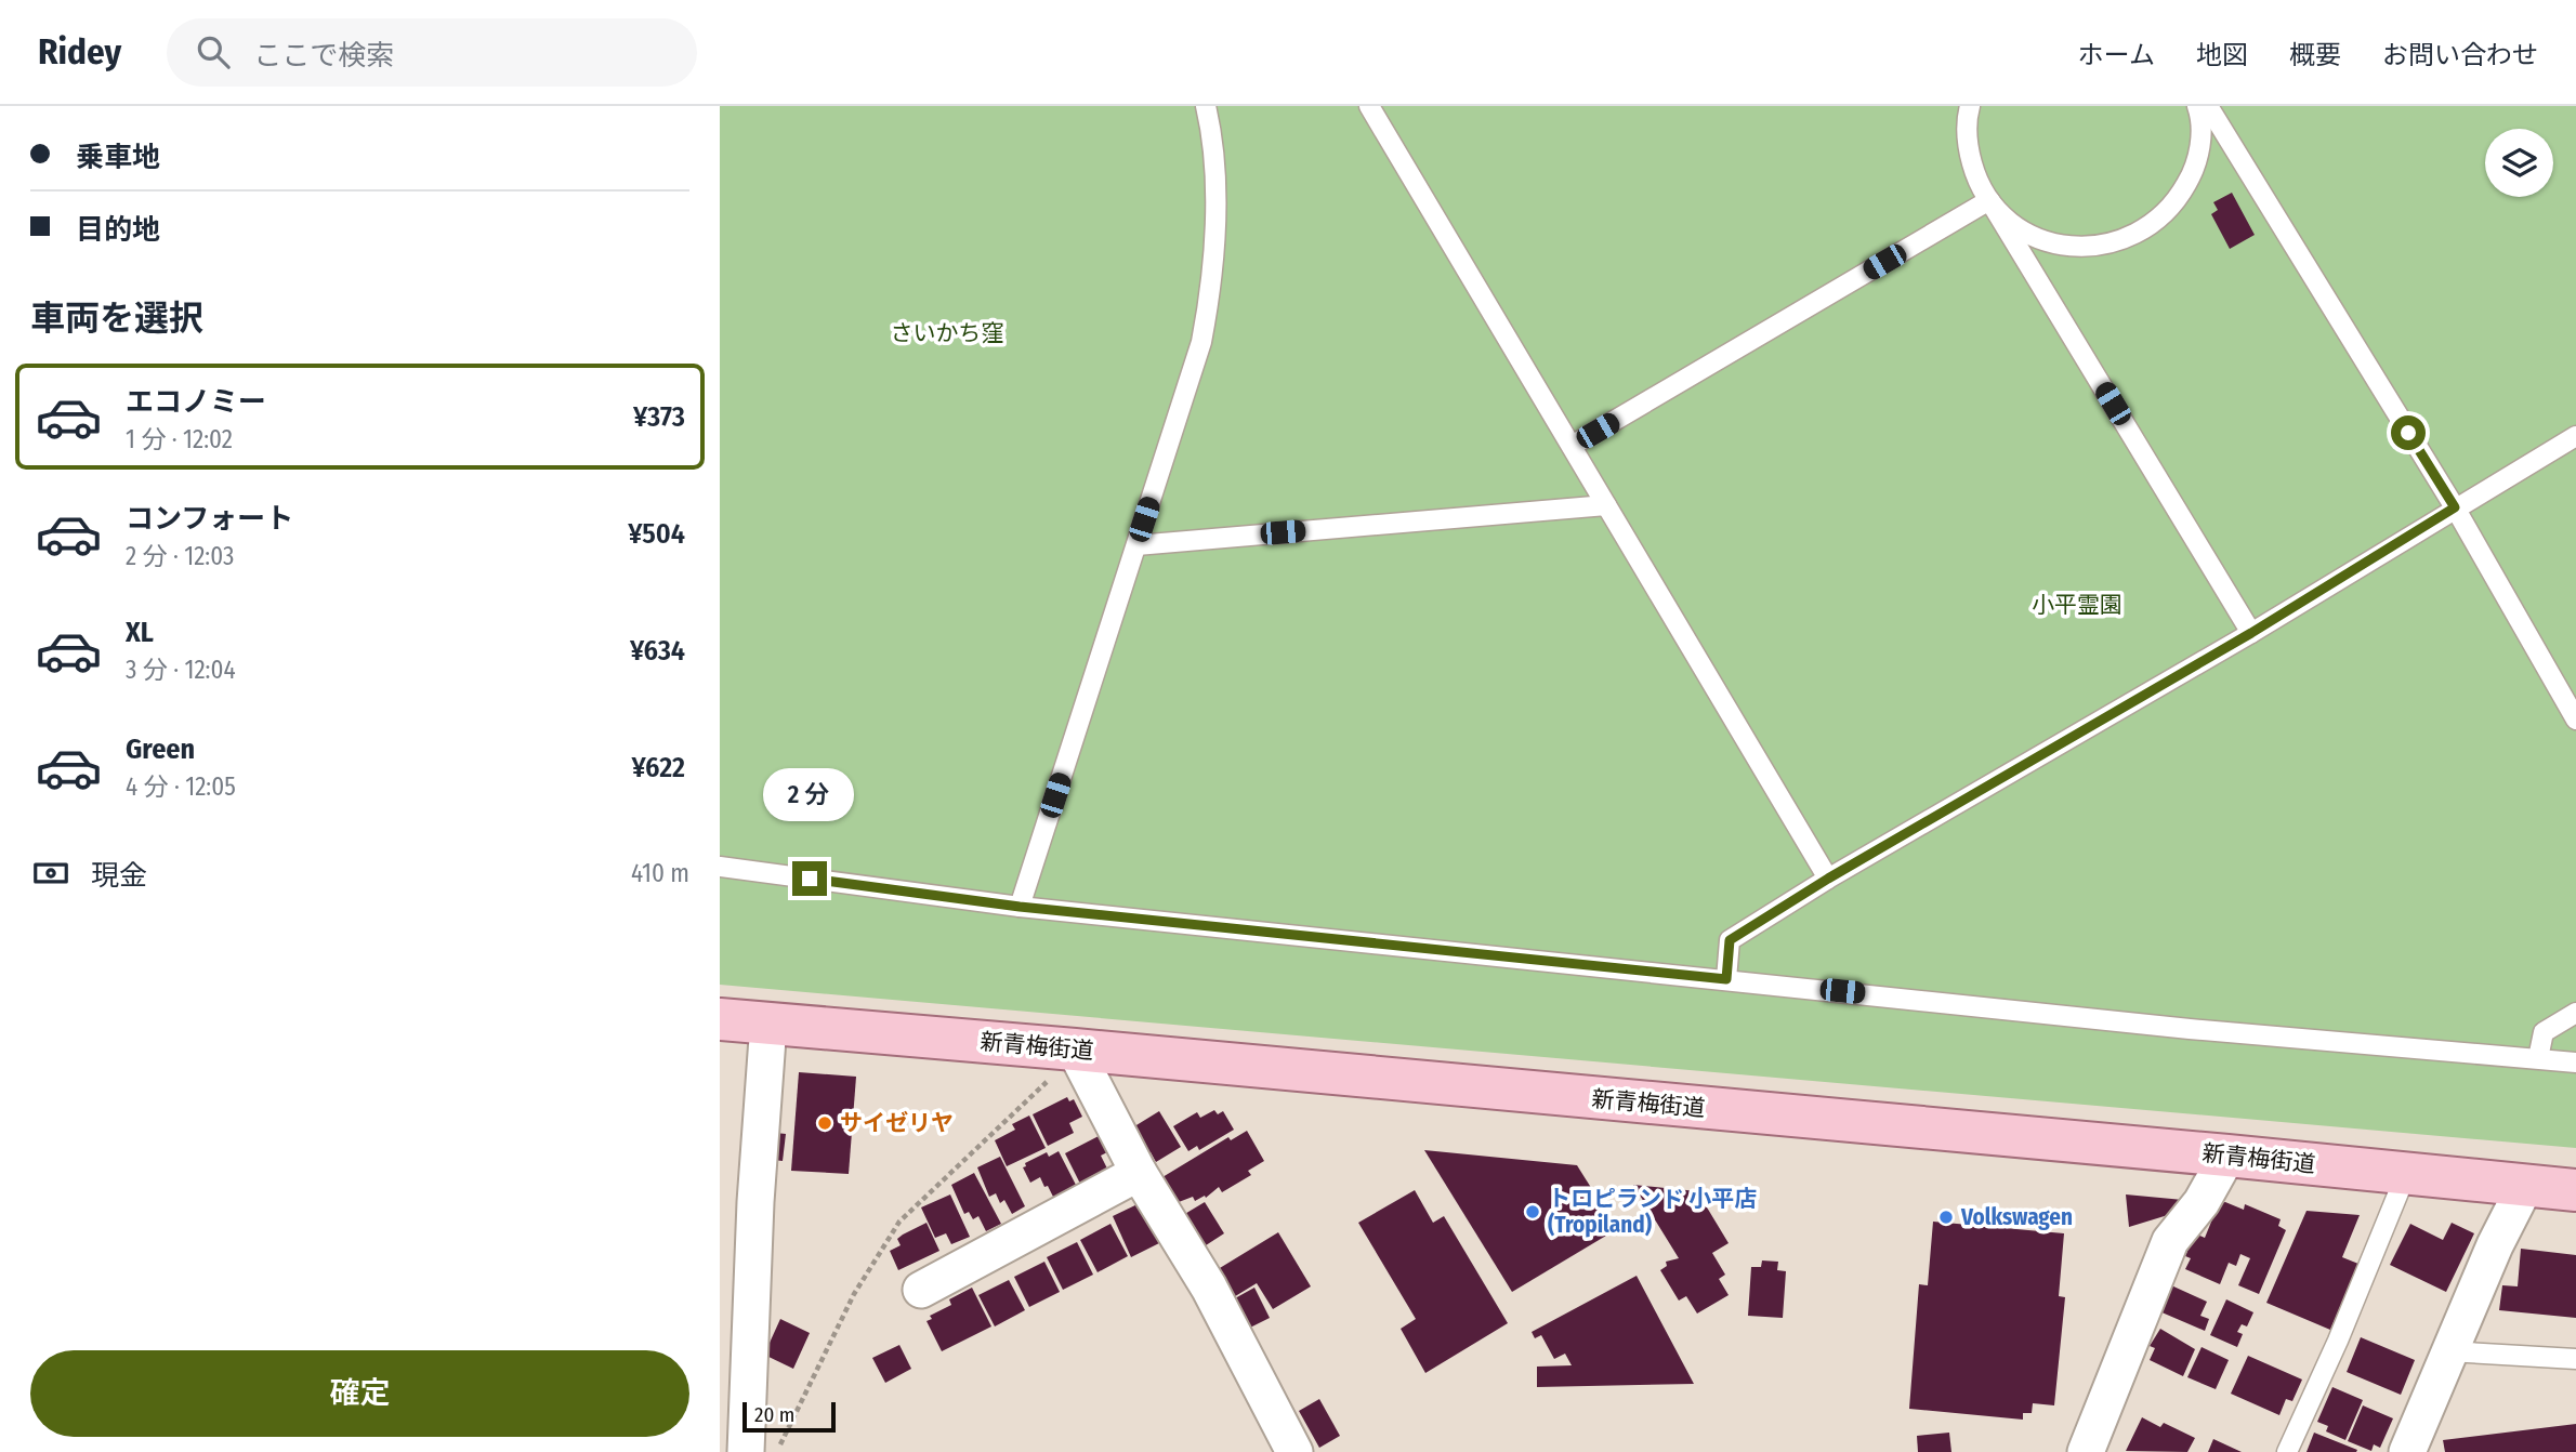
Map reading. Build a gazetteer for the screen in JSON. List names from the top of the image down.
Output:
{
  "streets": {
    "main road": ["新青梅街道"]
  },
  "parks": ["さいかち窪", "小平霊園"],
  "places": ["サイゼリヤ", "トロピランド 小平店 (Tropiland)", "Volkswagen"],
  "scale_bar": "20 m",
  "page": {
    "header": "Ridey",
    "search": "ここで検索",
    "nav": [
      "ホーム",
      "地図",
      "概要",
      "お問い合わせ"
    ],
    "banner": ["乗車地", "目的地"],
    "heading": "車両を選択",
    "list": [
      {
        "name": "エコノミー",
        "note": "1 分 · 12:02",
        "value": "¥373"
      },
      {
        "name": "コンフォート",
        "note": "2 分 · 12:03",
        "value": "¥504"
      },
      {
        "name": "XL",
        "note": "3 分 · 12:04",
        "value": "¥634"
      },
      {
        "name": "Green",
        "note": "4 分 · 12:05",
        "value": "¥622"
      }
    ],
    "bubble": "2 分",
    "pay": ["現金", "410 m"],
    "buttons": "確定",
    "scale": "20 m"
  }
}
